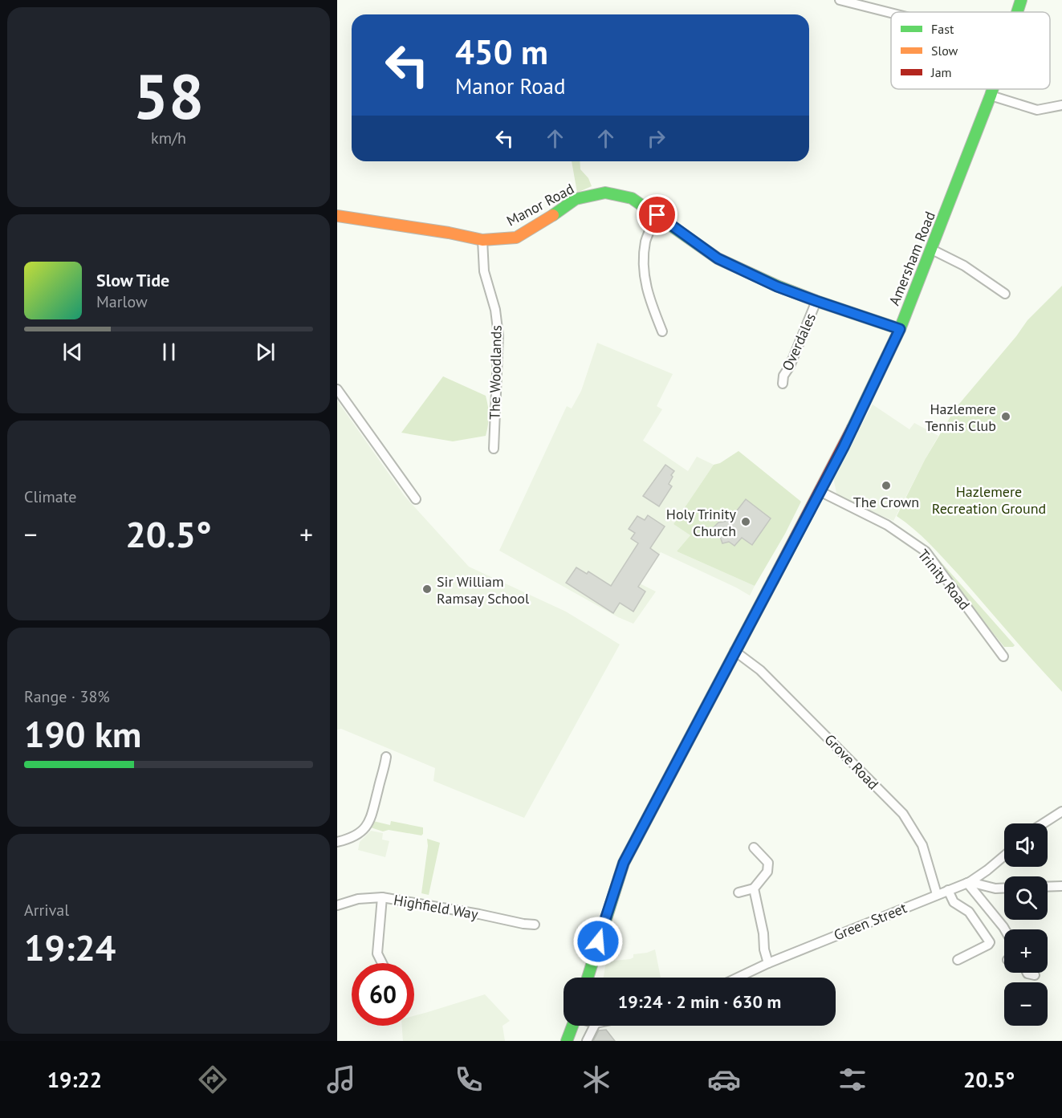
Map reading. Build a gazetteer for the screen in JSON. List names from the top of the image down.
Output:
{
  "streets": {
    "main road": ["Manor Road", "Amersham Road"],
    "street": [
      "Overdales",
      "The Woodlands",
      "Trinity Road",
      "Grove Road",
      "Highfield Way",
      "Green Street"
    ]
  },
  "crossings": [
    ["Manor Road", "Amersham Road"],
    ["Manor Road", "Overdales"],
    ["Manor Road", "The Woodlands"],
    ["Amersham Road", "Trinity Road"],
    ["Amersham Road", "Grove Road"],
    ["Grove Road", "Green Street"]
  ],
  "parks": ["Hazlemere Recreation Ground"],
  "places": [
    "Hazlemere Tennis Club",
    "The Crown",
    "Holy Trinity Church",
    "Sir William Ramsay School"
  ],
  "legend": ["Fast", "Slow", "Jam"],
  "page": {
    "tile": [
      ["58", "km/h"],
      "Climate",
      ["Range · 38%", "190 km"],
      ["Arrival", "19:24"]
    ],
    "turn": ["450 m", "Manor Road"],
    "song": ["Slow Tide", "Marlow"],
    "heat": ["−", "20.5°", "+"],
    "map_buttons": ["+", "−"],
    "limit": "60",
    "trip": "19:24 · 2 min · 630 m",
    "tabs": ["19:22", "20.5°"]
  }
}
